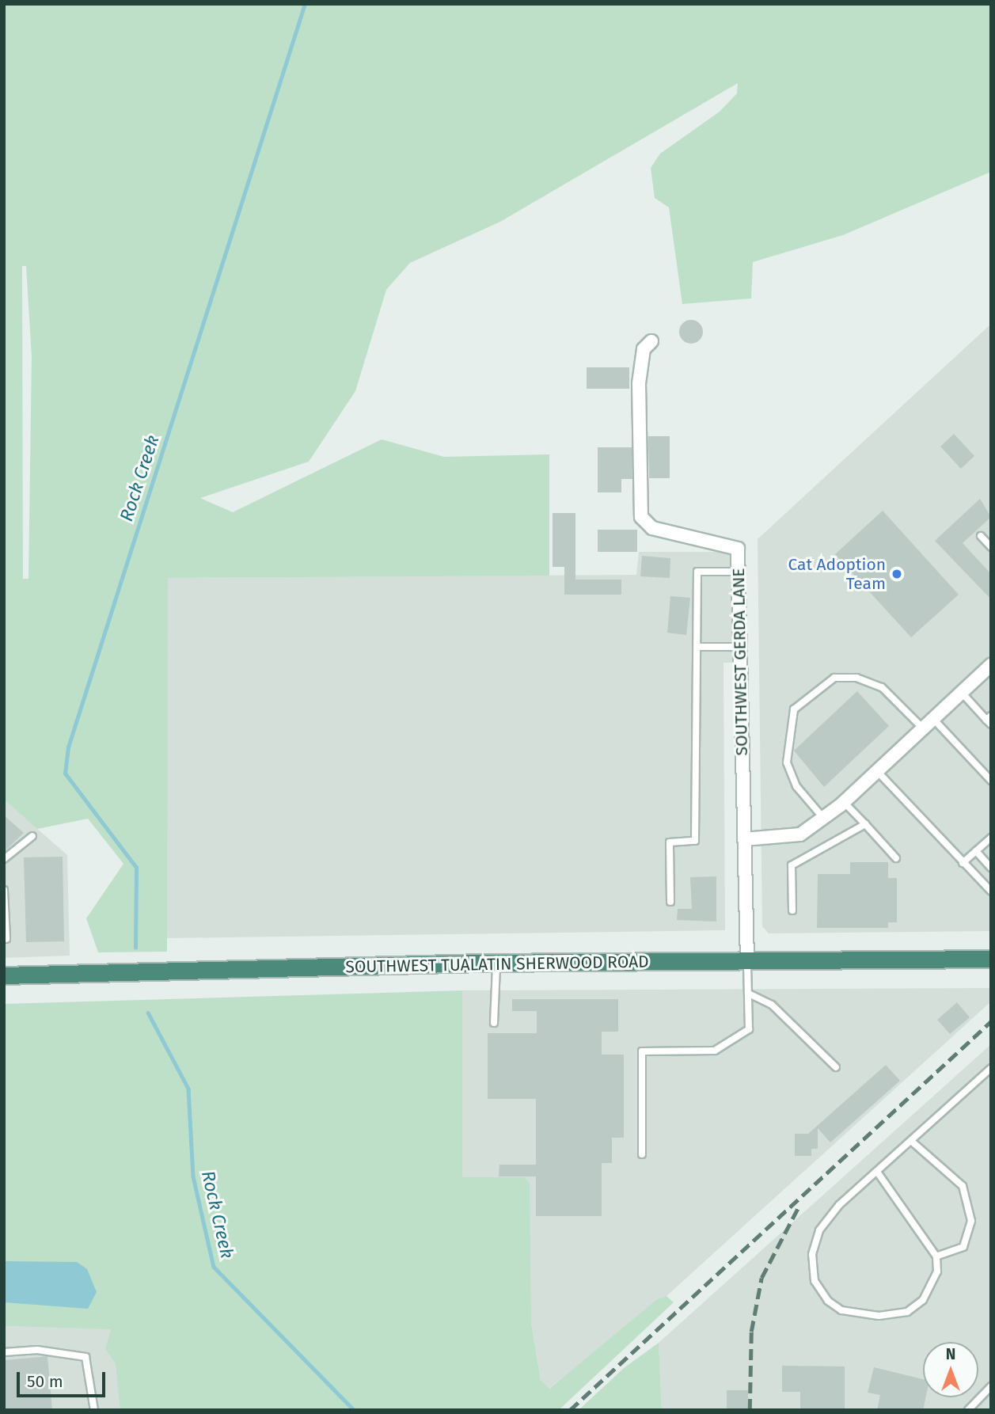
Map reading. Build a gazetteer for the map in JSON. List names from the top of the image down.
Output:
{
  "streets": {
    "highway": ["SOUTHWEST TUALATIN SHERWOOD ROAD"],
    "street": ["SOUTHWEST GERDA LANE"]
  },
  "crossings": [
    ["SOUTHWEST GERDA LANE", "SOUTHWEST TUALATIN SHERWOOD ROAD"]
  ],
  "water": ["Rock Creek"],
  "places": ["Cat Adoption Team"],
  "scale_bar": "50 m",
  "north": "top"
}
